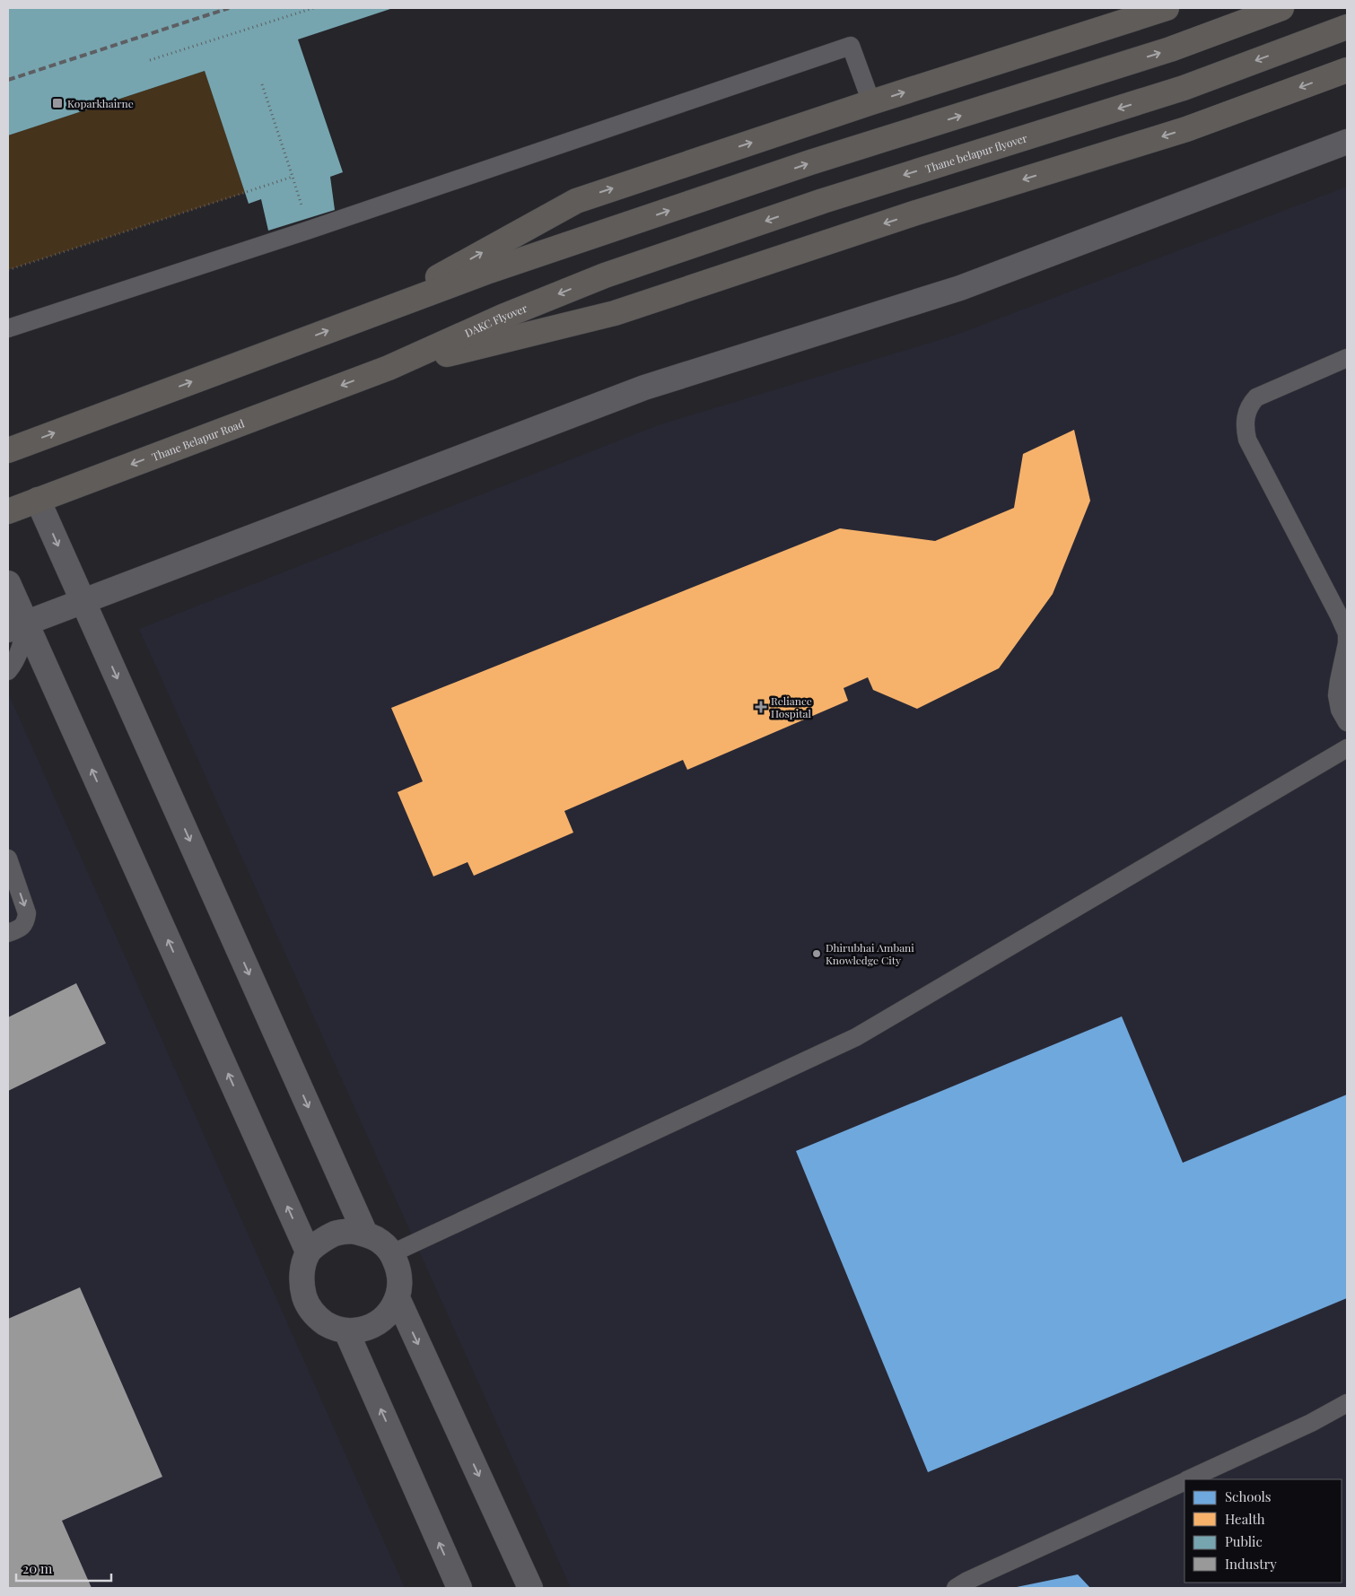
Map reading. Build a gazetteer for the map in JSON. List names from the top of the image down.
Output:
{
  "streets": {
    "main road": ["Thane belapur flyover", "DAKC Flyover", "Thane Belapur Road"]
  },
  "crossings": [
    ["Thane belapur flyover", "DAKC Flyover"],
    ["DAKC Flyover", "Thane Belapur Road"]
  ],
  "places": {
    "transit": ["Koparkhairne"],
    "health": ["Reliance Hospital"],
    "other": ["Dhirubhai Ambani Knowledge City"]
  },
  "legend": [
    "Schools",
    "Health",
    "Public",
    "Industry"
  ],
  "scale_bar": "20 m"
}
